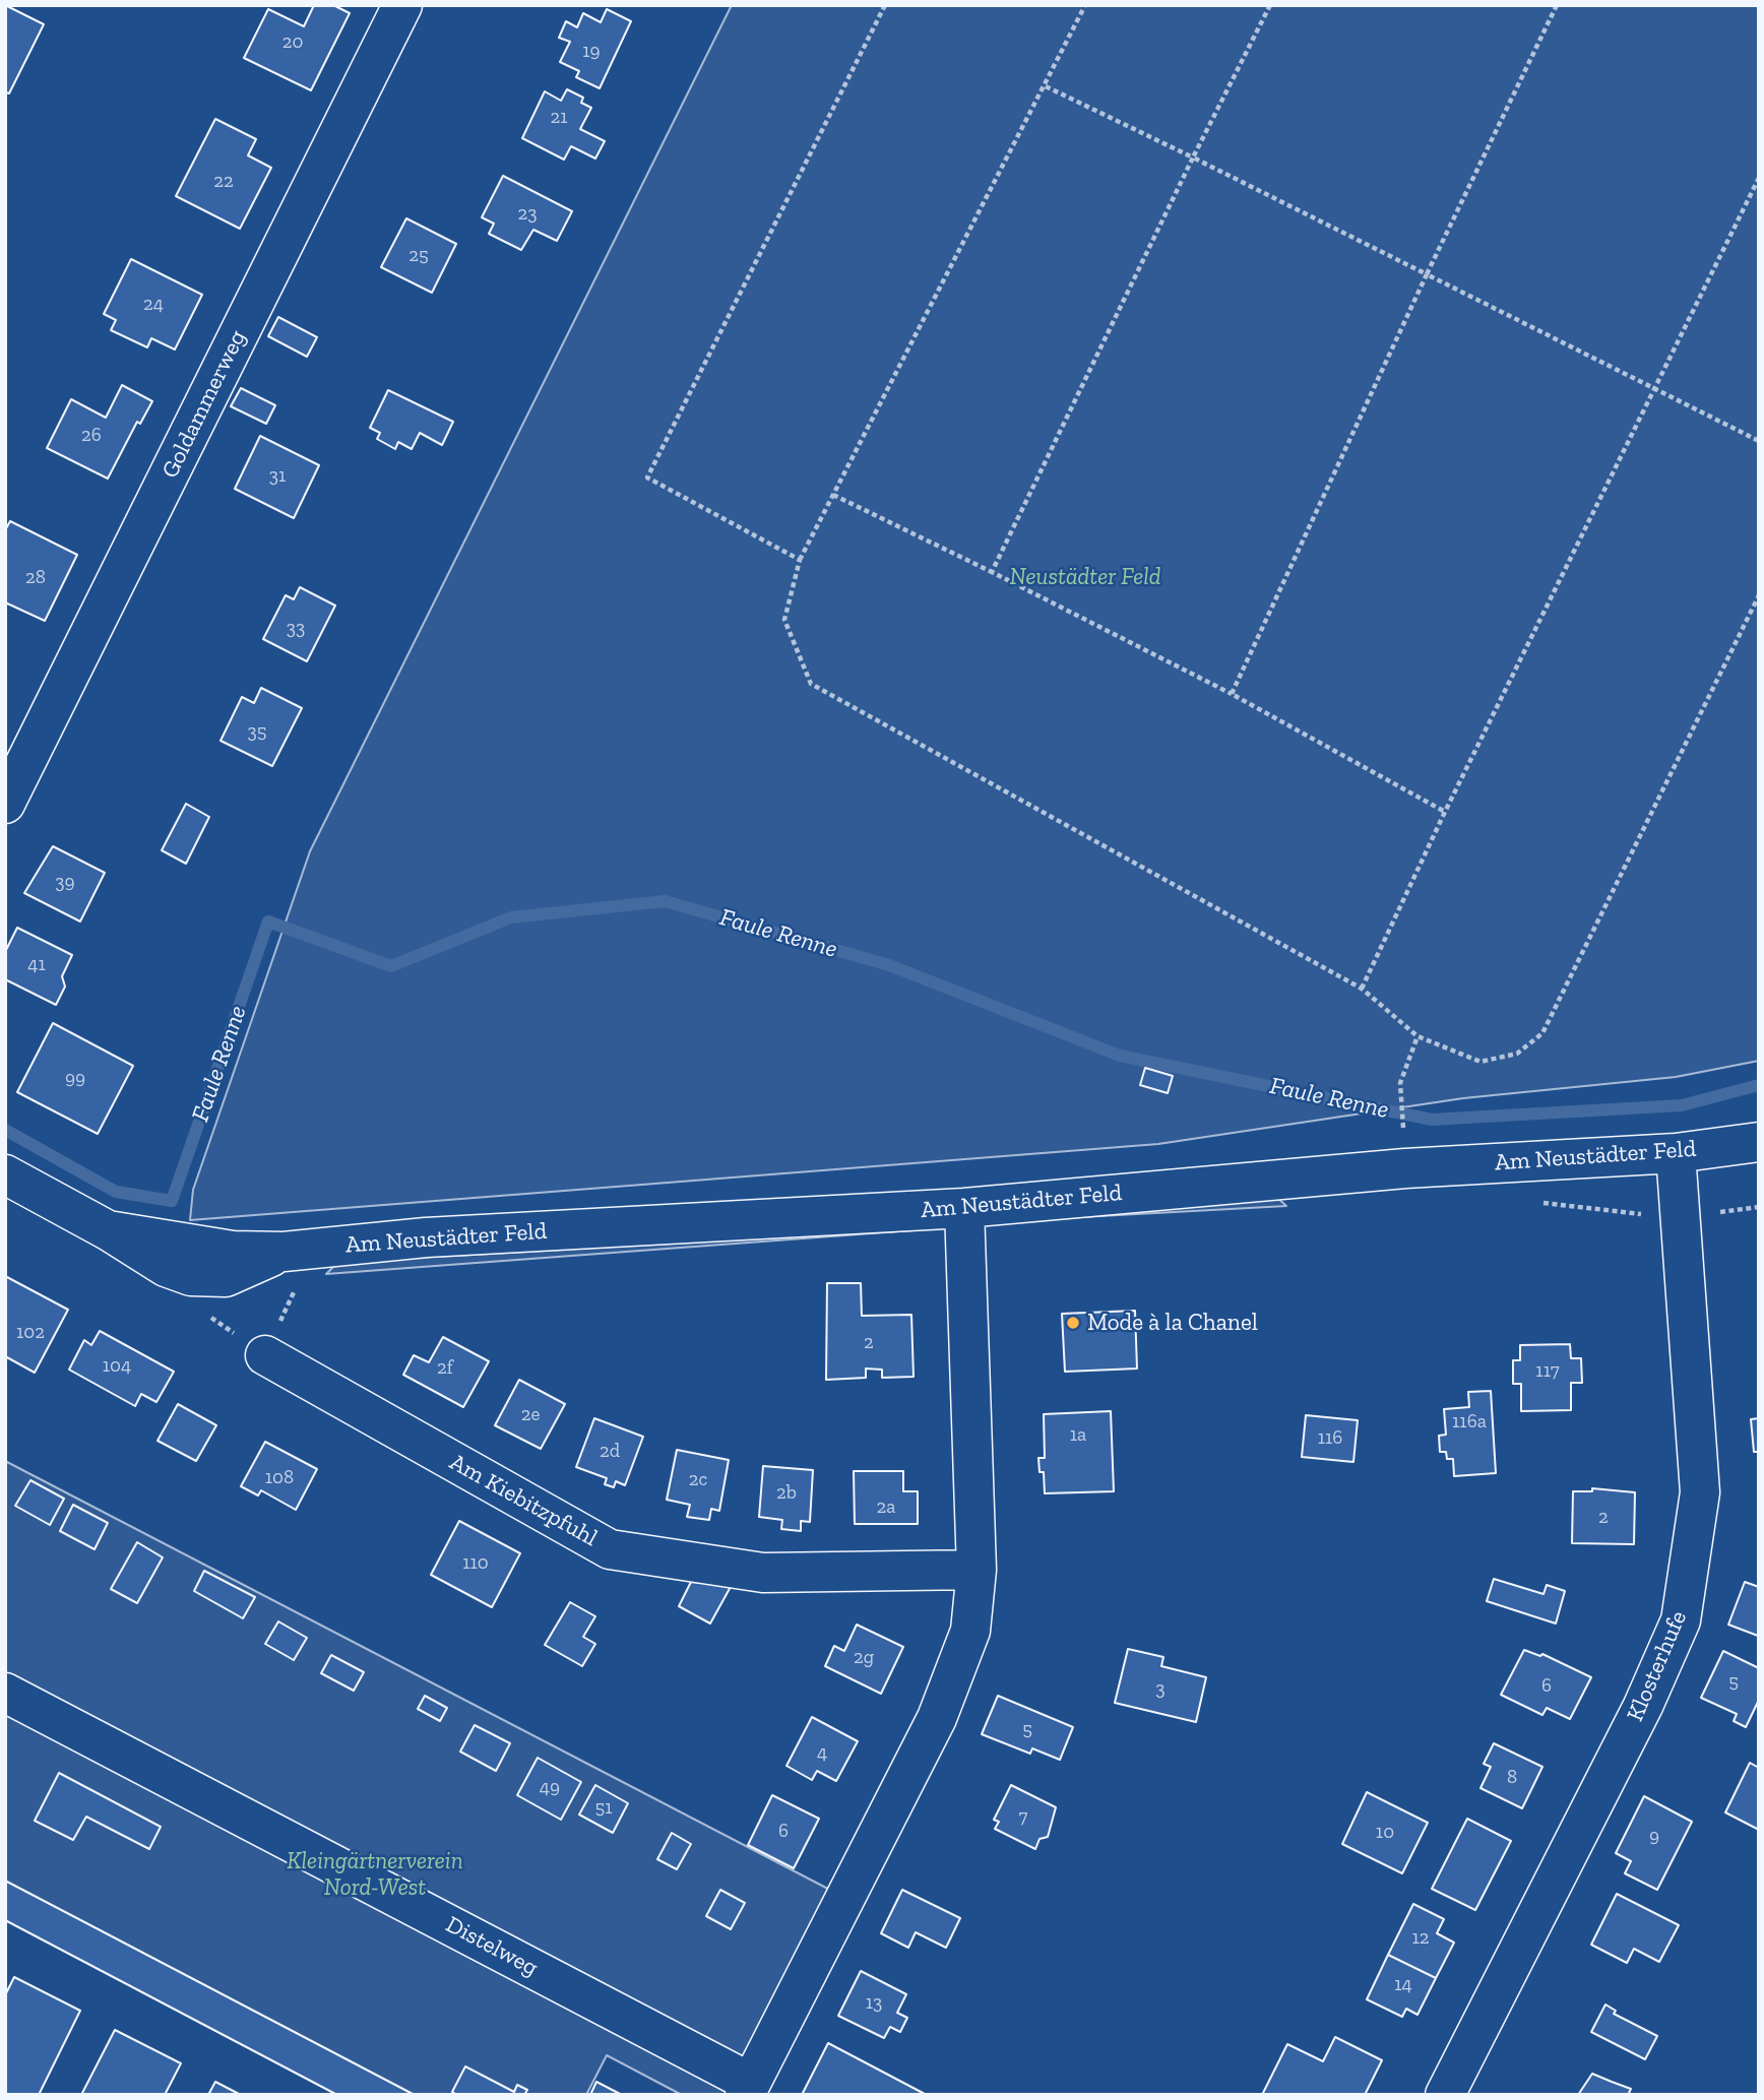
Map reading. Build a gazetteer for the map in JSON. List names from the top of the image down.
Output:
{
  "streets": {
    "street": [
      "Goldammerweg",
      "Am Neustädter Feld",
      "Am Kiebitzpfuhl",
      "Klosterhufe",
      "Distelweg"
    ]
  },
  "crossings": [
    ["Am Neustädter Feld", "Klosterhufe"]
  ],
  "water": ["Faule Renne"],
  "parks": ["Neustädter Feld", "Kleingärtnerverein Nord-West"],
  "places": ["Mode à la Chanel"],
  "house_numbers": [
    "20",
    "19",
    "21",
    "22",
    "23",
    "25",
    "24",
    "26",
    "31",
    "28",
    "33",
    "35",
    "39",
    "41",
    "99",
    "102",
    "2",
    "104",
    "2f",
    "117",
    "2e",
    "116a",
    "1a",
    "116",
    "2d",
    "108",
    "2c",
    "2b",
    "2a",
    "2",
    "110",
    "2g",
    "5",
    "6",
    "3",
    "5",
    "4",
    "8",
    "49",
    "51",
    "7",
    "6",
    "10",
    "9",
    "12",
    "14",
    "13"
  ]
}
